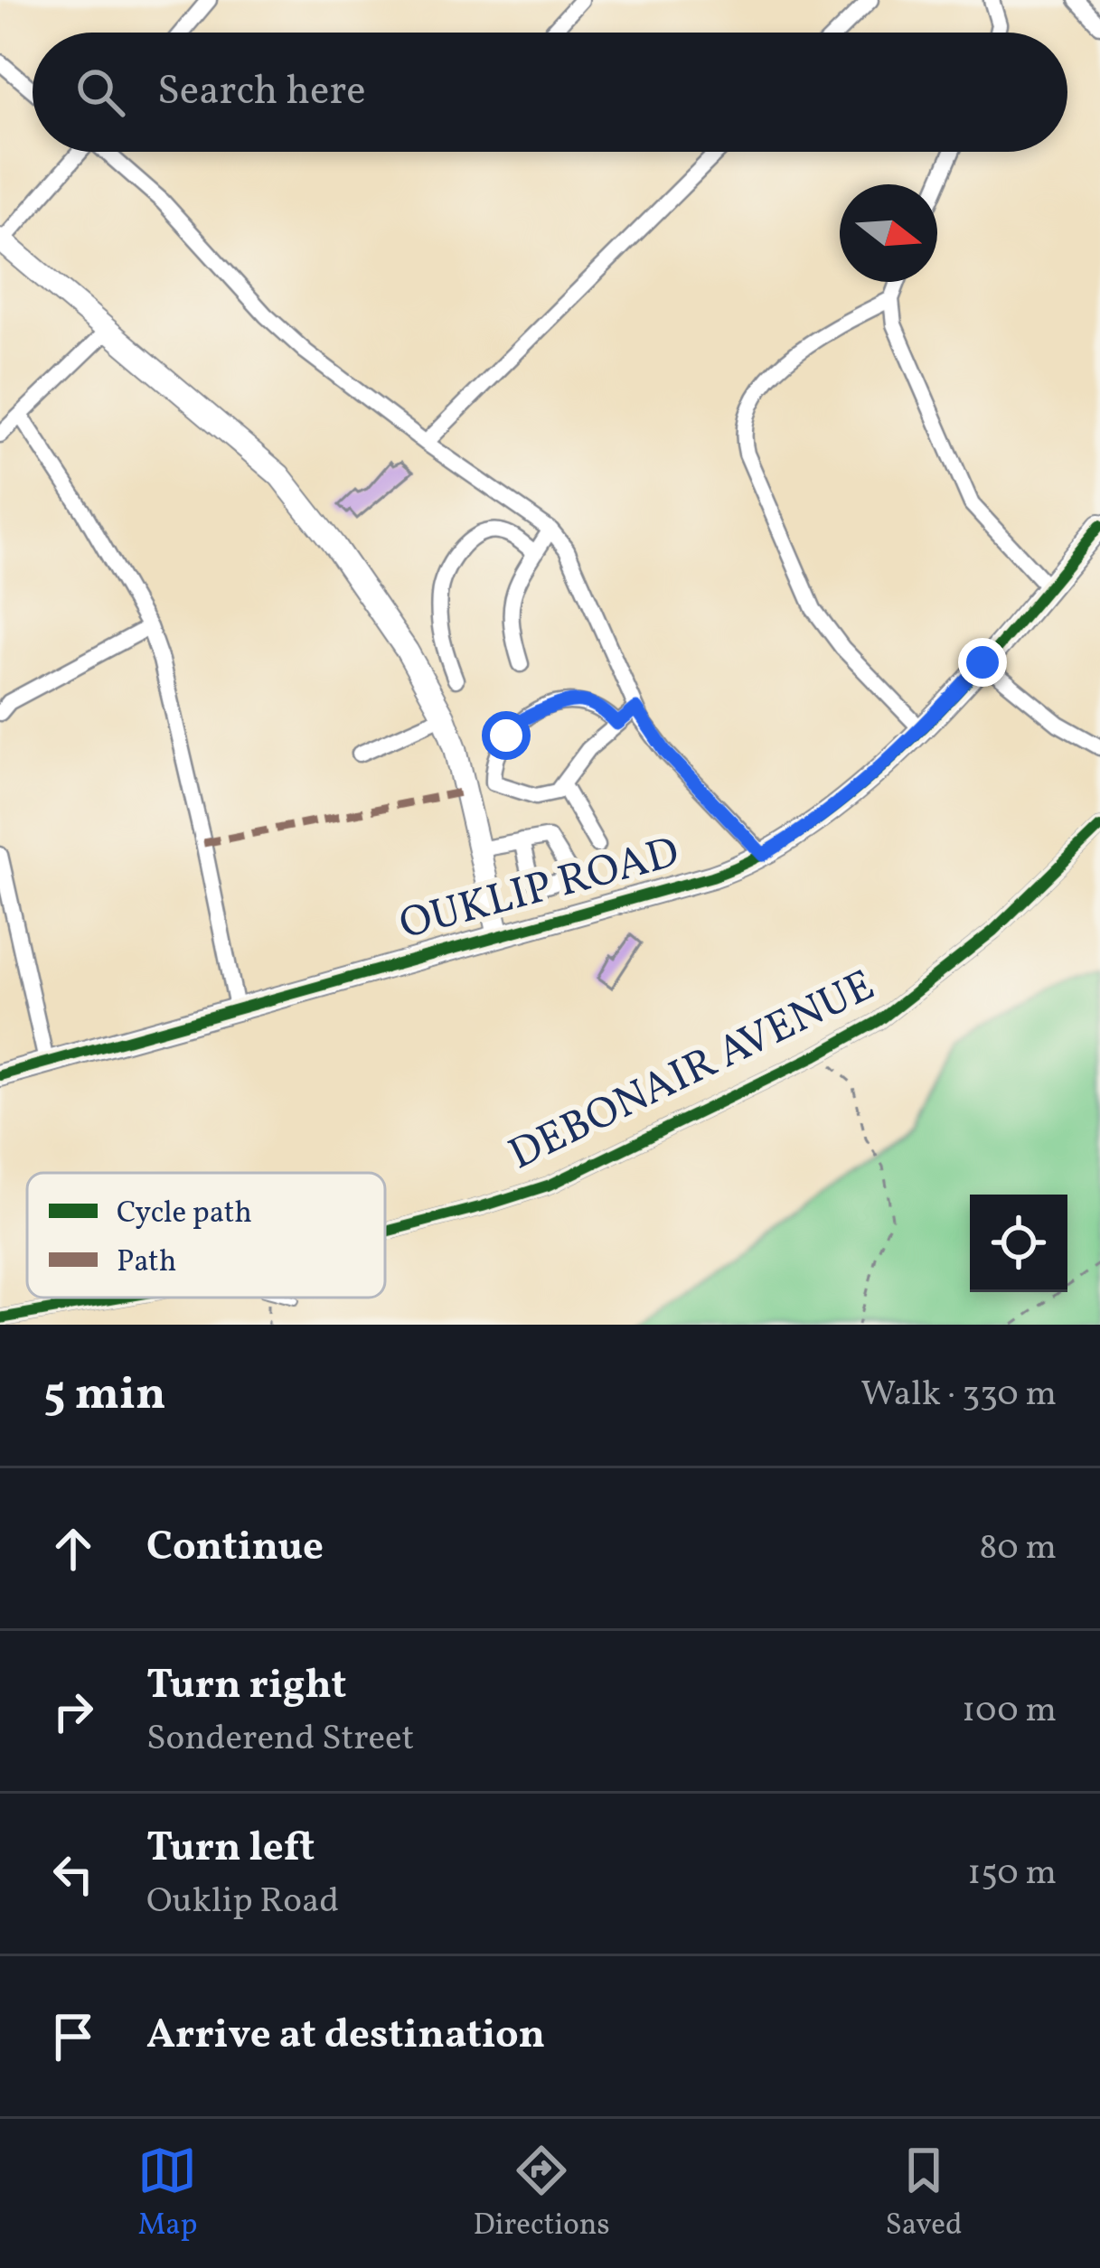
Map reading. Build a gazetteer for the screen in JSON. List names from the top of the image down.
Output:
{
  "streets": {
    "street": ["OUKLIP ROAD", "DEBONAIR AVENUE"]
  },
  "legend": ["Cycle path", "Path"],
  "north": "right",
  "page": {
    "search": "Search here",
    "heading": ["5 min", "Walk · 330 m"],
    "list": [
      ["Continue", "80 m"],
      ["Turn right", "Sonderend Street", "100 m"],
      ["Turn left", "Ouklip Road", "150 m"],
      "Arrive at destination"
    ],
    "nav": ["Map", "Directions", "Saved"]
  }
}
